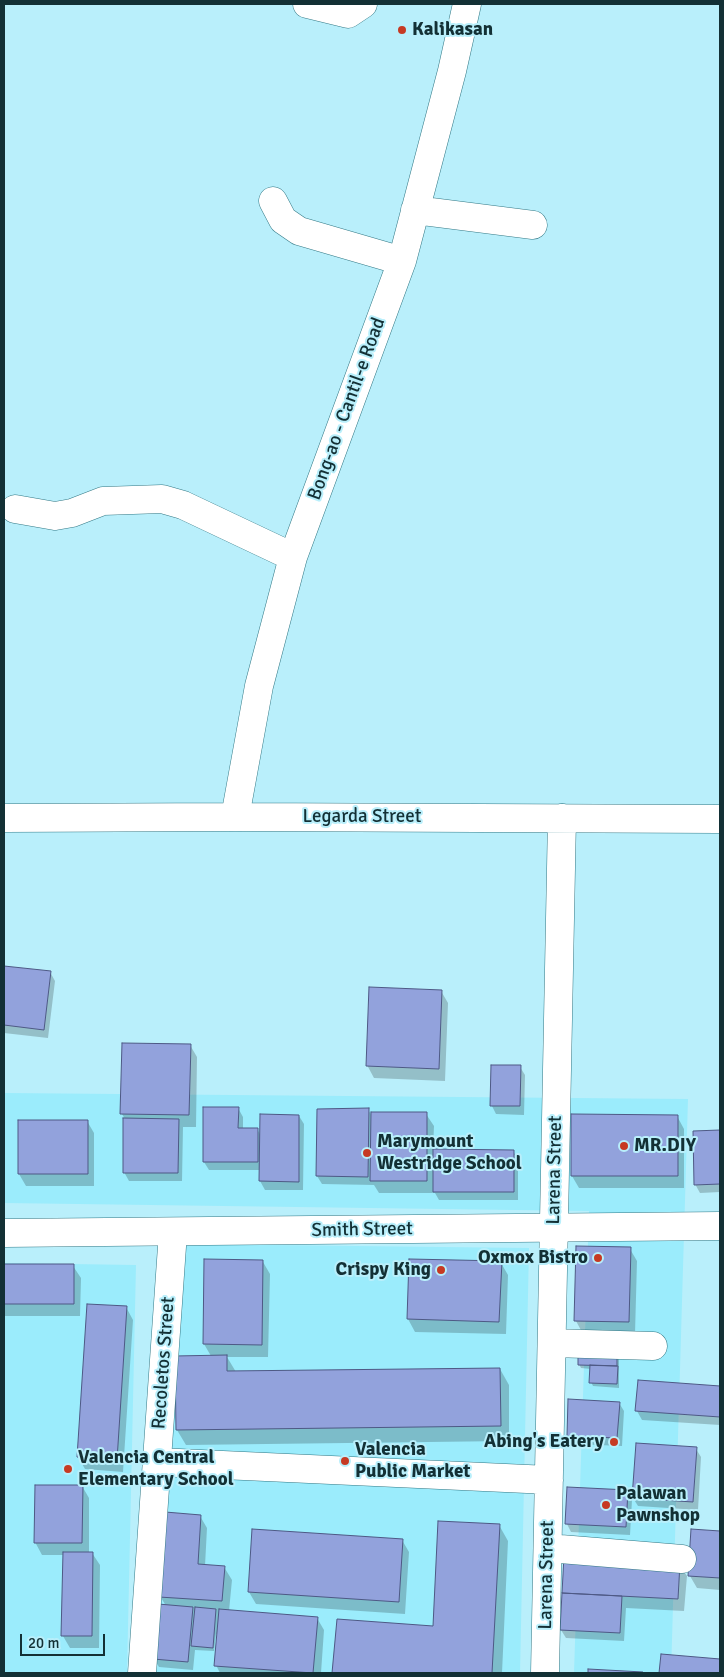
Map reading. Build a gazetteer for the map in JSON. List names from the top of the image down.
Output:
{
  "streets": {
    "street": [
      "Bong-ao - Cantil-e Road",
      "Legarda Street",
      "Larena Street",
      "Smith Street",
      "Recoletos Street"
    ]
  },
  "crossings": [
    ["Bong-ao - Cantil-e Road", "Legarda Street"],
    ["Legarda Street", "Larena Street"],
    ["Larena Street", "Smith Street"],
    ["Smith Street", "Recoletos Street"]
  ],
  "places": [
    "Kalikasan",
    "MR.DIY",
    "Marymount Westridge School",
    "Oxmox Bistro",
    "Crispy King",
    "Abing's Eatery",
    "Valencia Public Market",
    "Valencia Central Elementary School",
    "Palawan Pawnshop"
  ],
  "scale_bar": "20 m"
}
